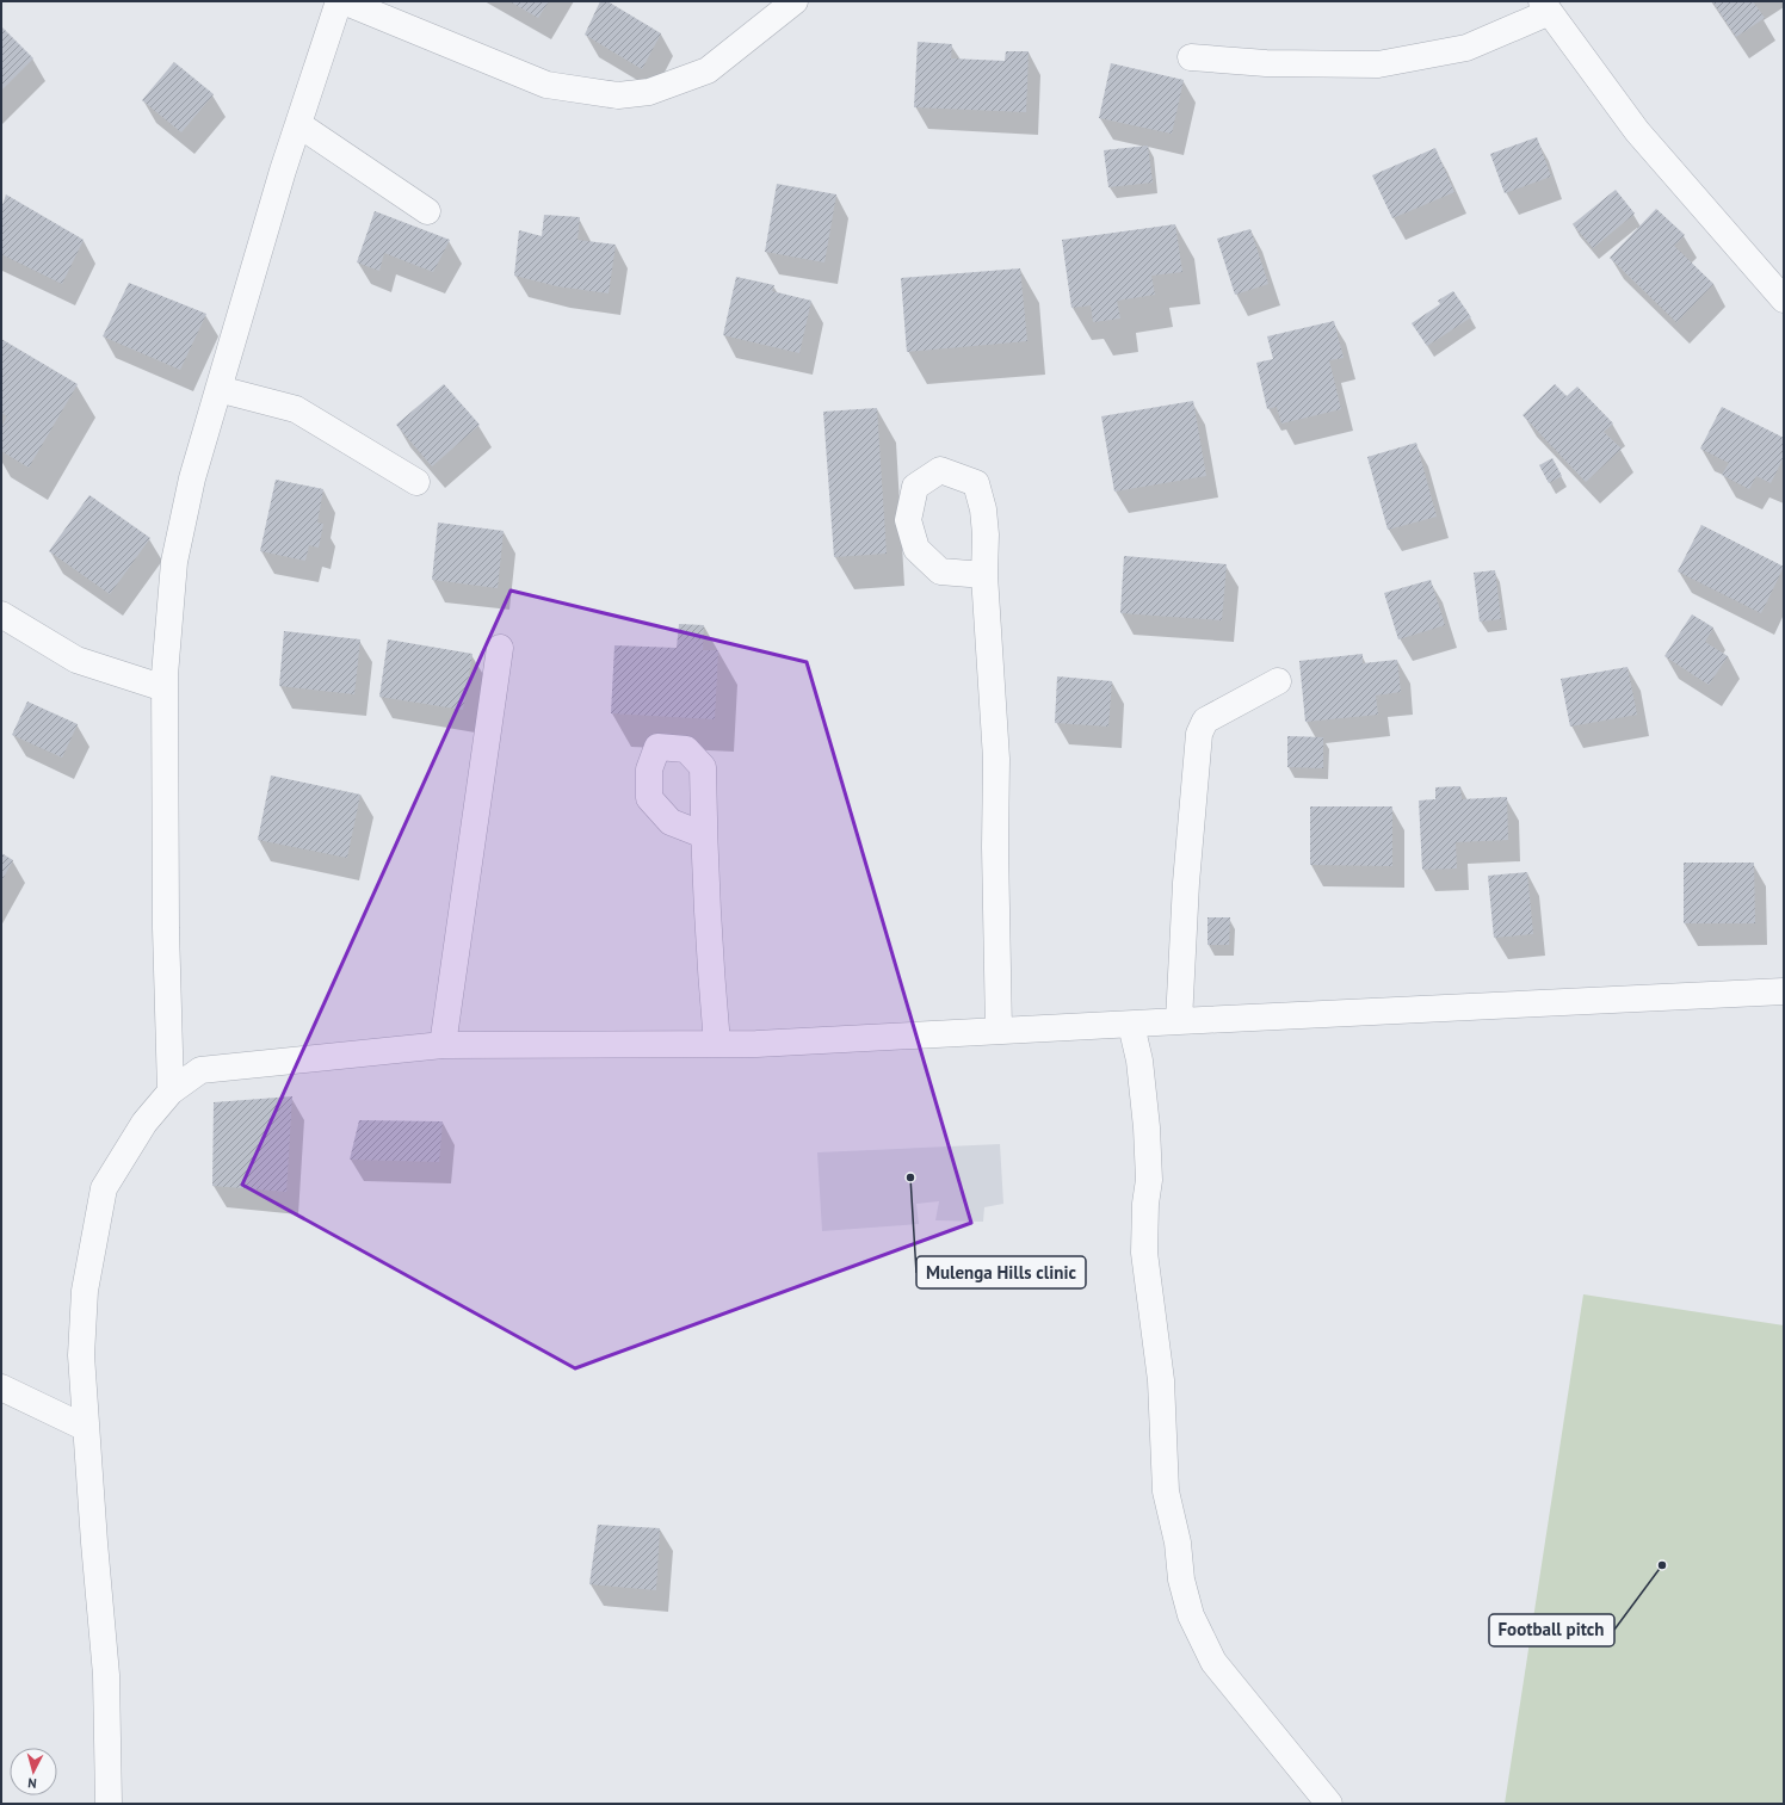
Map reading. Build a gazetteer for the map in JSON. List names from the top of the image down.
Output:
{
  "places": ["Mulenga Hills clinic", "Football pitch"],
  "north": "bottom"
}
